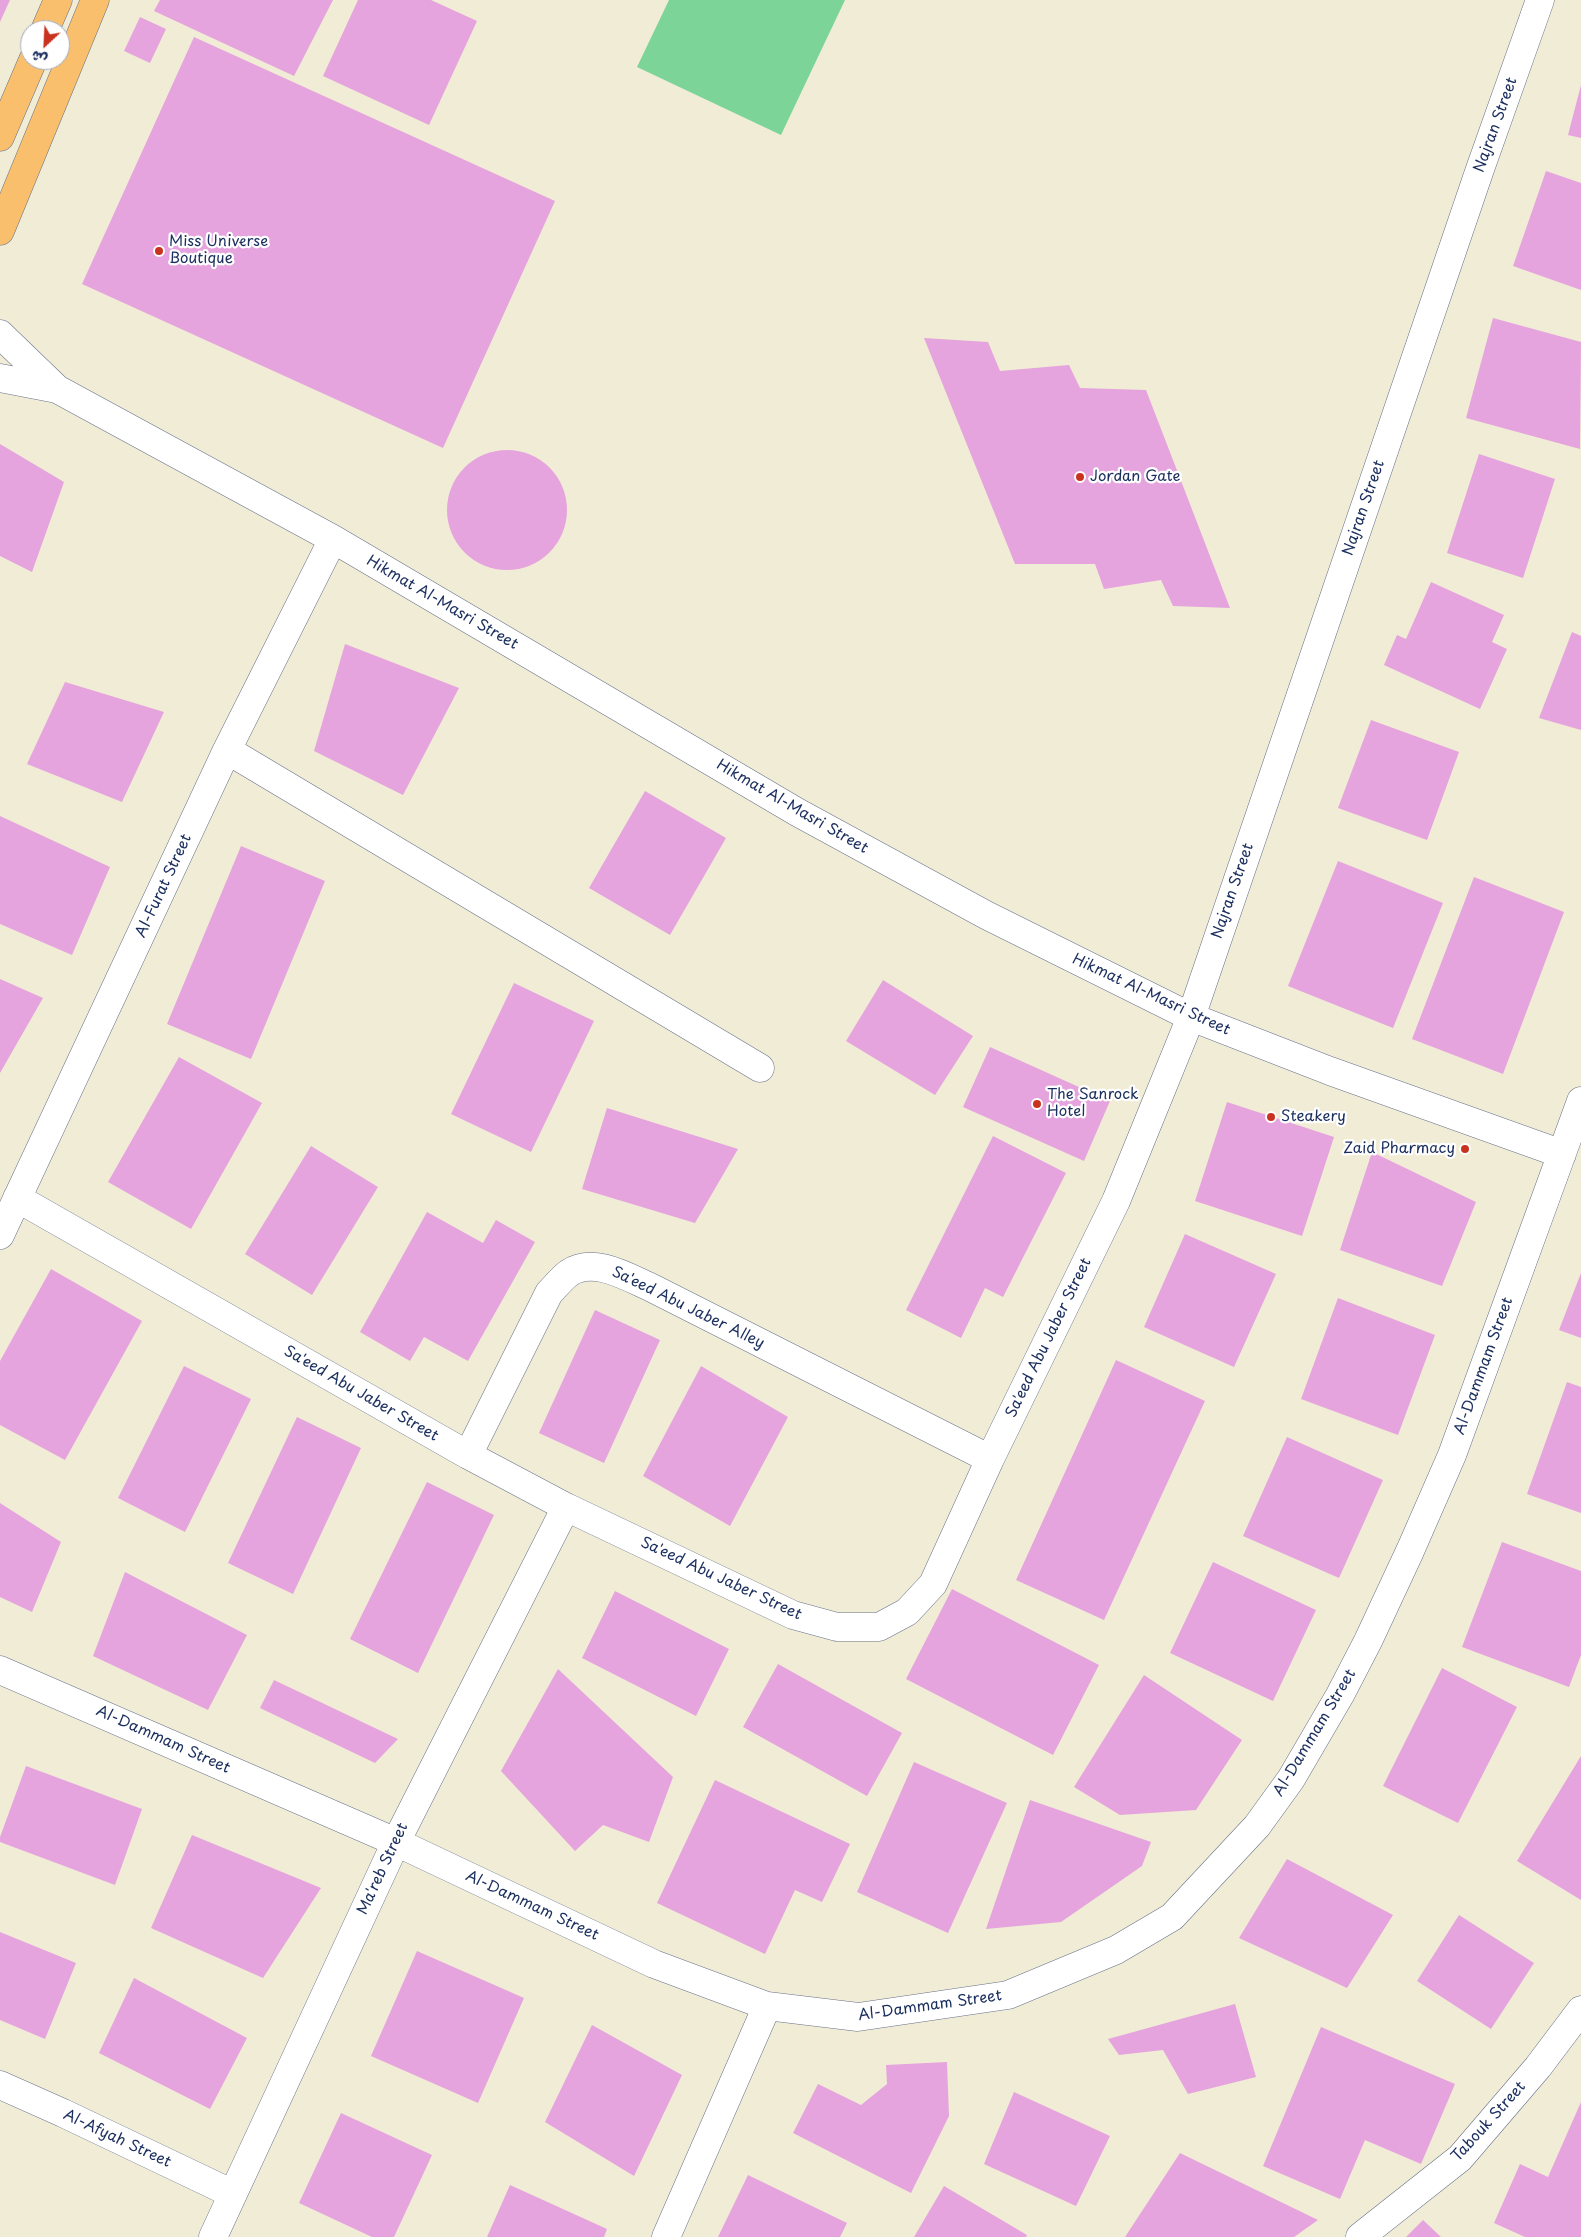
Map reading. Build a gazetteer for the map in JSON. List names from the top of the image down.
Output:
{
  "streets": {
    "street": [
      "Najran Street",
      "Hikmat Al-Masri Street",
      "Al-Furat Street",
      "Sa'eed Abu Jaber Alley",
      "Sa'eed Abu Jaber Street",
      "Al-Dammam Street",
      "Ma'reb Street",
      "Tabouk Street",
      "Al-Afyah Street"
    ]
  },
  "crossings": [
    ["Najran Street", "Hikmat Al-Masri Street"],
    ["Najran Street", "Sa'eed Abu Jaber Street"],
    ["Hikmat Al-Masri Street", "Al-Furat Street"],
    ["Hikmat Al-Masri Street", "Sa'eed Abu Jaber Street"],
    ["Hikmat Al-Masri Street", "Al-Dammam Street"],
    ["Al-Furat Street", "Sa'eed Abu Jaber Street"],
    ["Sa'eed Abu Jaber Alley", "Sa'eed Abu Jaber Street"],
    ["Sa'eed Abu Jaber Street", "Ma'reb Street"],
    ["Al-Dammam Street", "Ma'reb Street"],
    ["Ma'reb Street", "Al-Afyah Street"]
  ],
  "places": [
    "Miss Universe Boutique",
    "Jordan Gate",
    "The Sanrock Hotel",
    "Steakery",
    "Zaid Pharmacy"
  ],
  "north": "bottom left"
}
